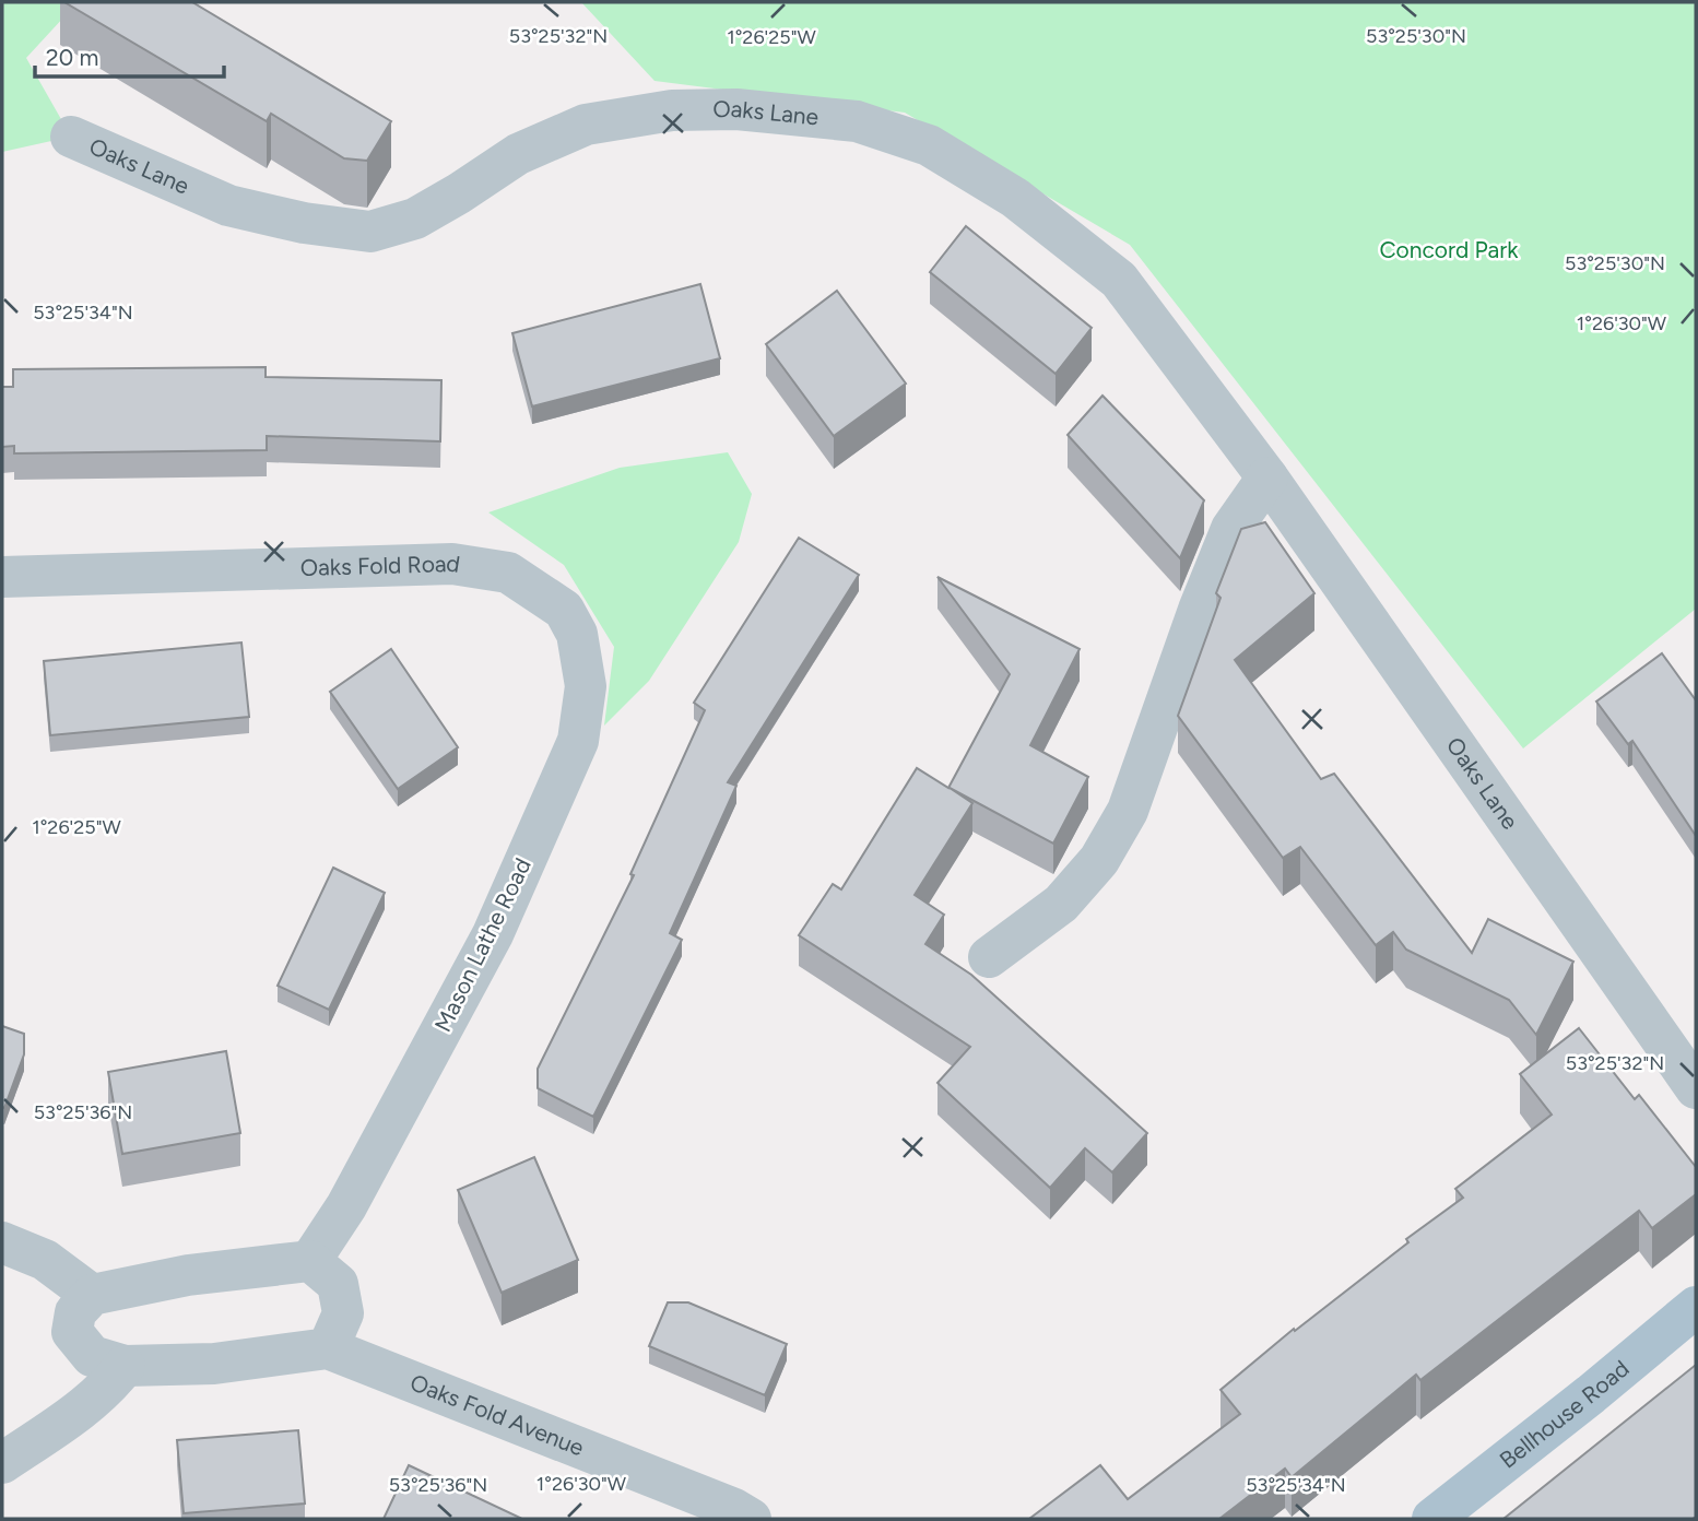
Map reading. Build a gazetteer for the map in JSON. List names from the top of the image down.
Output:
{
  "streets": {
    "main road": ["Bellhouse Road"],
    "street": [
      "Oaks Lane",
      "Oaks Fold Road",
      "Mason Lathe Road",
      "Oaks Fold Avenue"
    ]
  },
  "crossings": [
    ["Oaks Fold Road", "Mason Lathe Road"]
  ],
  "parks": ["Concord Park"],
  "scale_bar": "20 m",
  "coordinates": [
    "53°25'32\"N",
    "53°25'30\"N",
    "1°26'25\"W",
    "53°25'34\"N",
    "1°26'30\"W",
    "53°25'36\"N"
  ]
}
